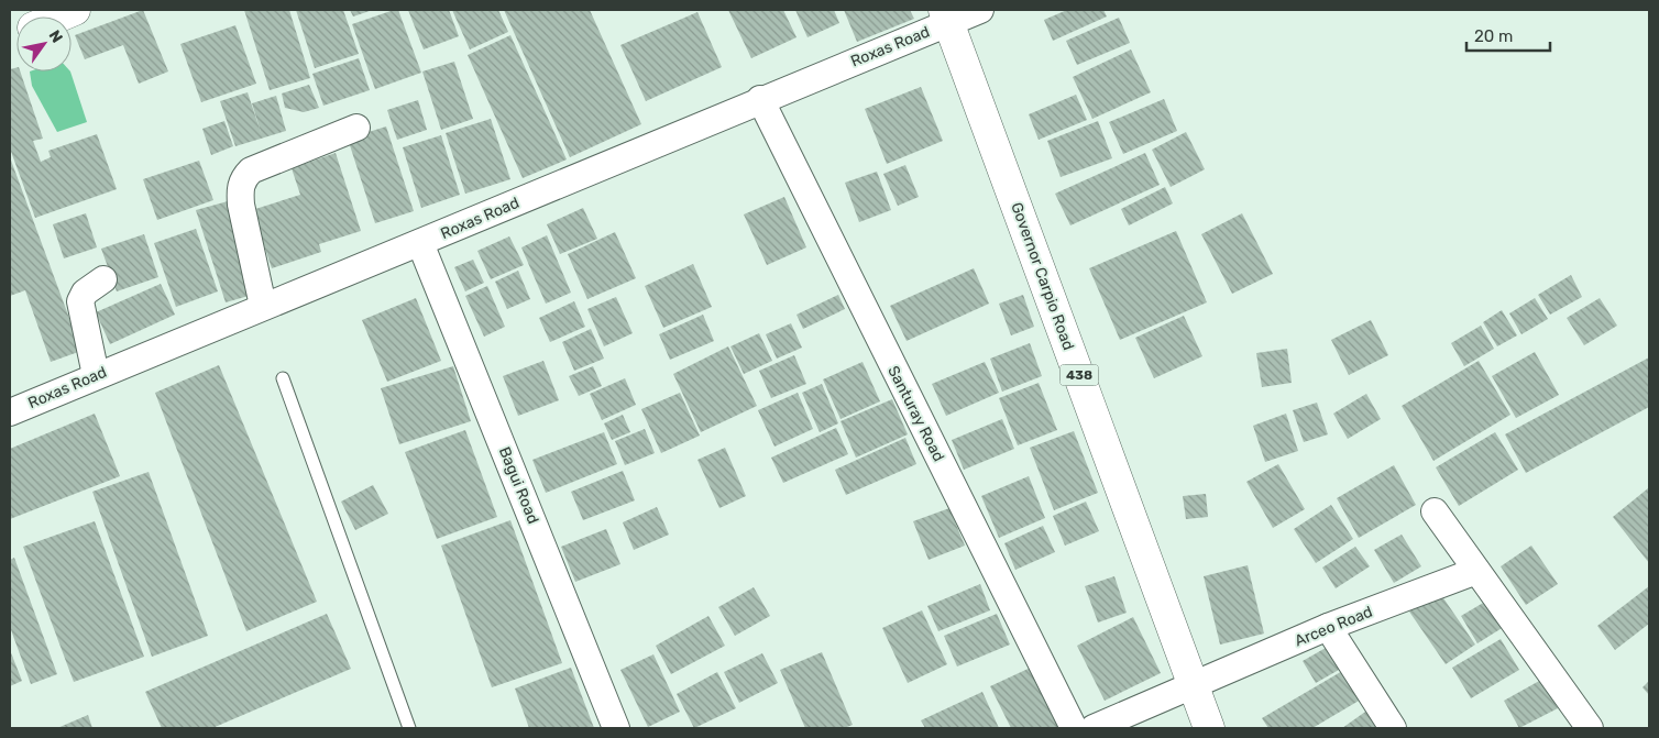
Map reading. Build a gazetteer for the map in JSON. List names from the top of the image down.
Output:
{
  "streets": {
    "main road": ["Governor Carpio Road", "438"],
    "street": [
      "Roxas Road",
      "Santuray Road",
      "Bagui Road",
      "Arceo Road"
    ]
  },
  "crossings": [
    ["Roxas Road", "Governor Carpio Road"],
    ["Roxas Road", "Santuray Road"],
    ["Roxas Road", "Bagui Road"],
    ["Governor Carpio Road", "Arceo Road"]
  ],
  "scale_bar": "20 m",
  "north": "top right"
}
